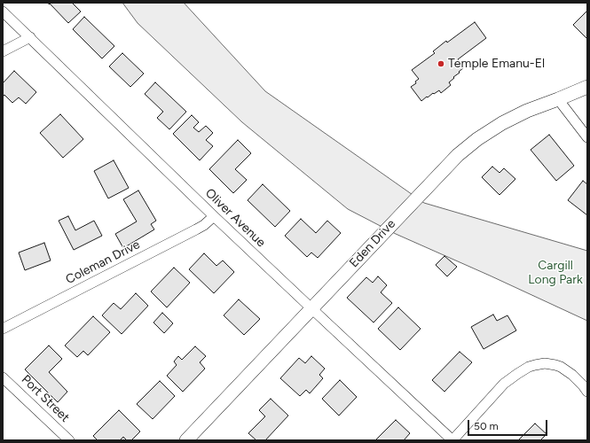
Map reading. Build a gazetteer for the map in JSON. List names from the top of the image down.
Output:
{
  "streets": {
    "street": [
      "Oliver Avenue",
      "Eden Drive",
      "Coleman Drive",
      "Port Street"
    ]
  },
  "crossings": [
    ["Oliver Avenue", "Eden Drive"],
    ["Oliver Avenue", "Coleman Drive"]
  ],
  "parks": ["Cargill Long Park"],
  "places": ["Temple Emanu-El"],
  "scale_bar": "50 m"
}
